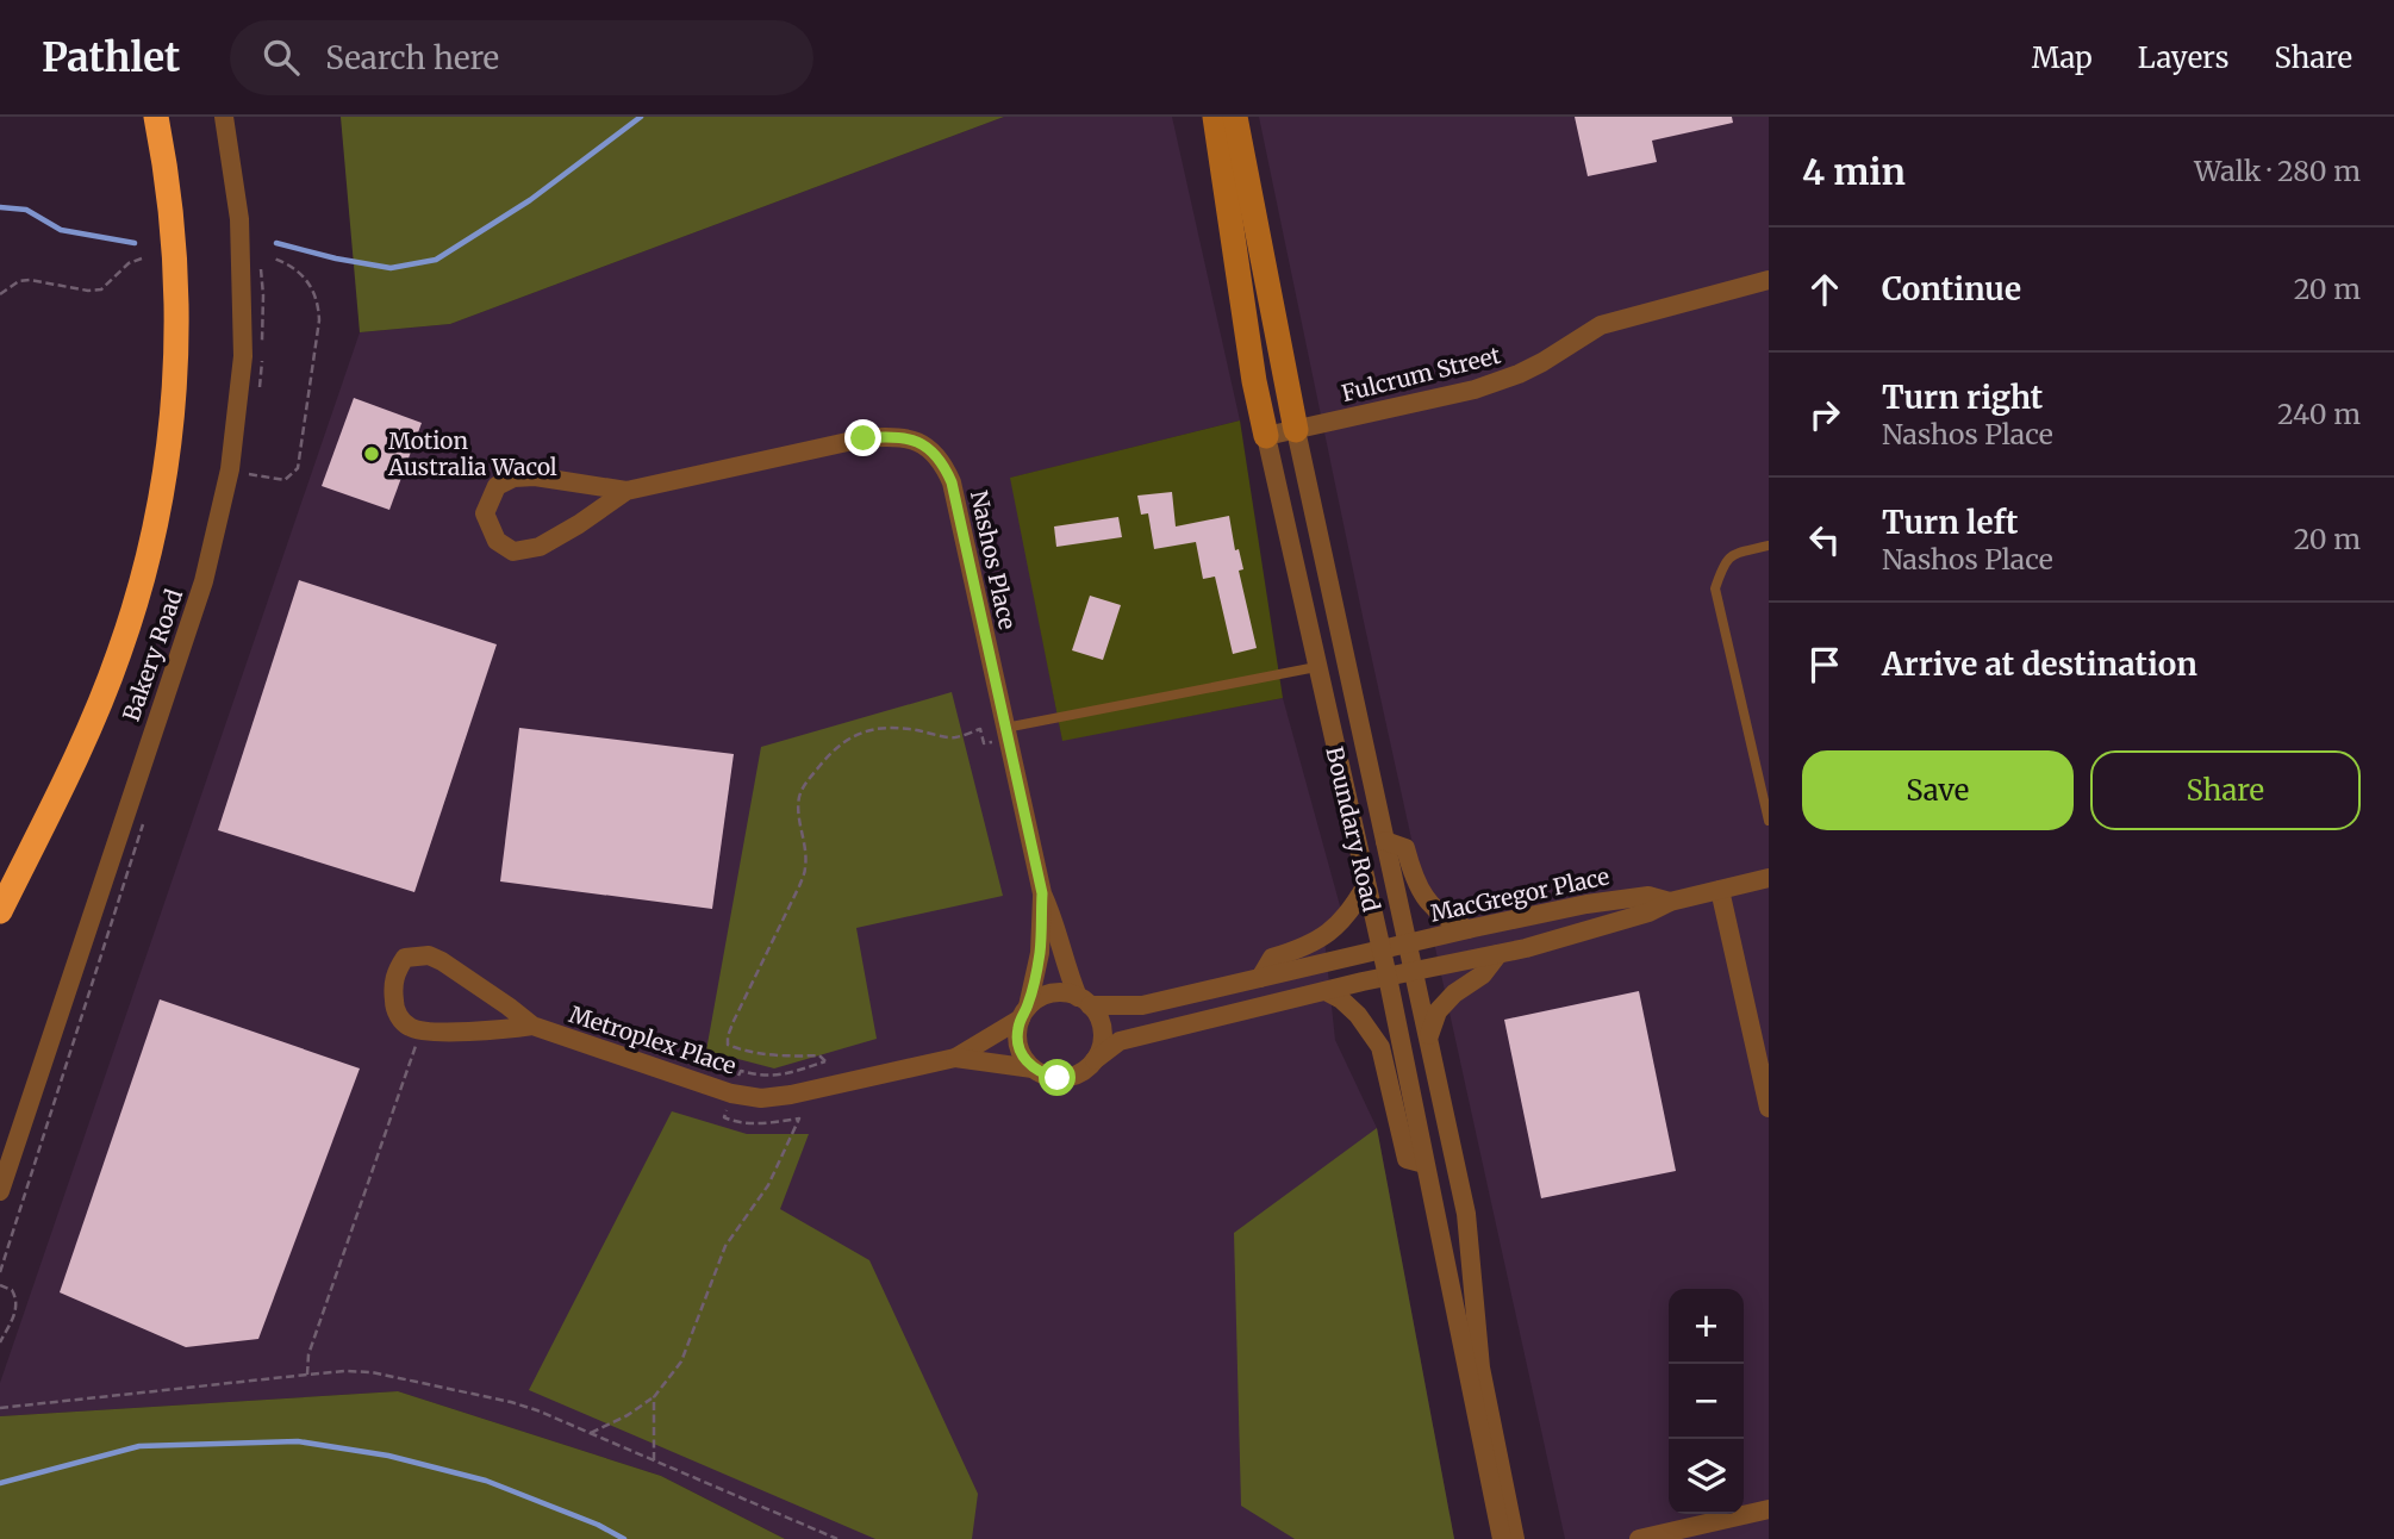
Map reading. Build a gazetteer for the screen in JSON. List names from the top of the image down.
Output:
{
  "streets": {
    "street": [
      "Fulcrum Street",
      "Nashos Place",
      "Bakery Road",
      "Boundary Road",
      "MacGregor Place",
      "Metroplex Place"
    ]
  },
  "crossings": [
    ["Fulcrum Street", "Boundary Road"],
    ["Nashos Place", "Metroplex Place"],
    ["Boundary Road", "MacGregor Place"]
  ],
  "places": ["Motion Australia Wacol"],
  "page": {
    "header": "Pathlet",
    "search": "Search here",
    "nav": ["Map", "Layers", "Share"],
    "heading": ["4 min", "Walk · 280 m"],
    "list": [
      ["Continue", "20 m"],
      ["Turn right", "Nashos Place", "240 m"],
      ["Turn left", "Nashos Place", "20 m"],
      "Arrive at destination"
    ],
    "buttons": ["Save", "Share"],
    "map_buttons": ["+", "−"]
  }
}
